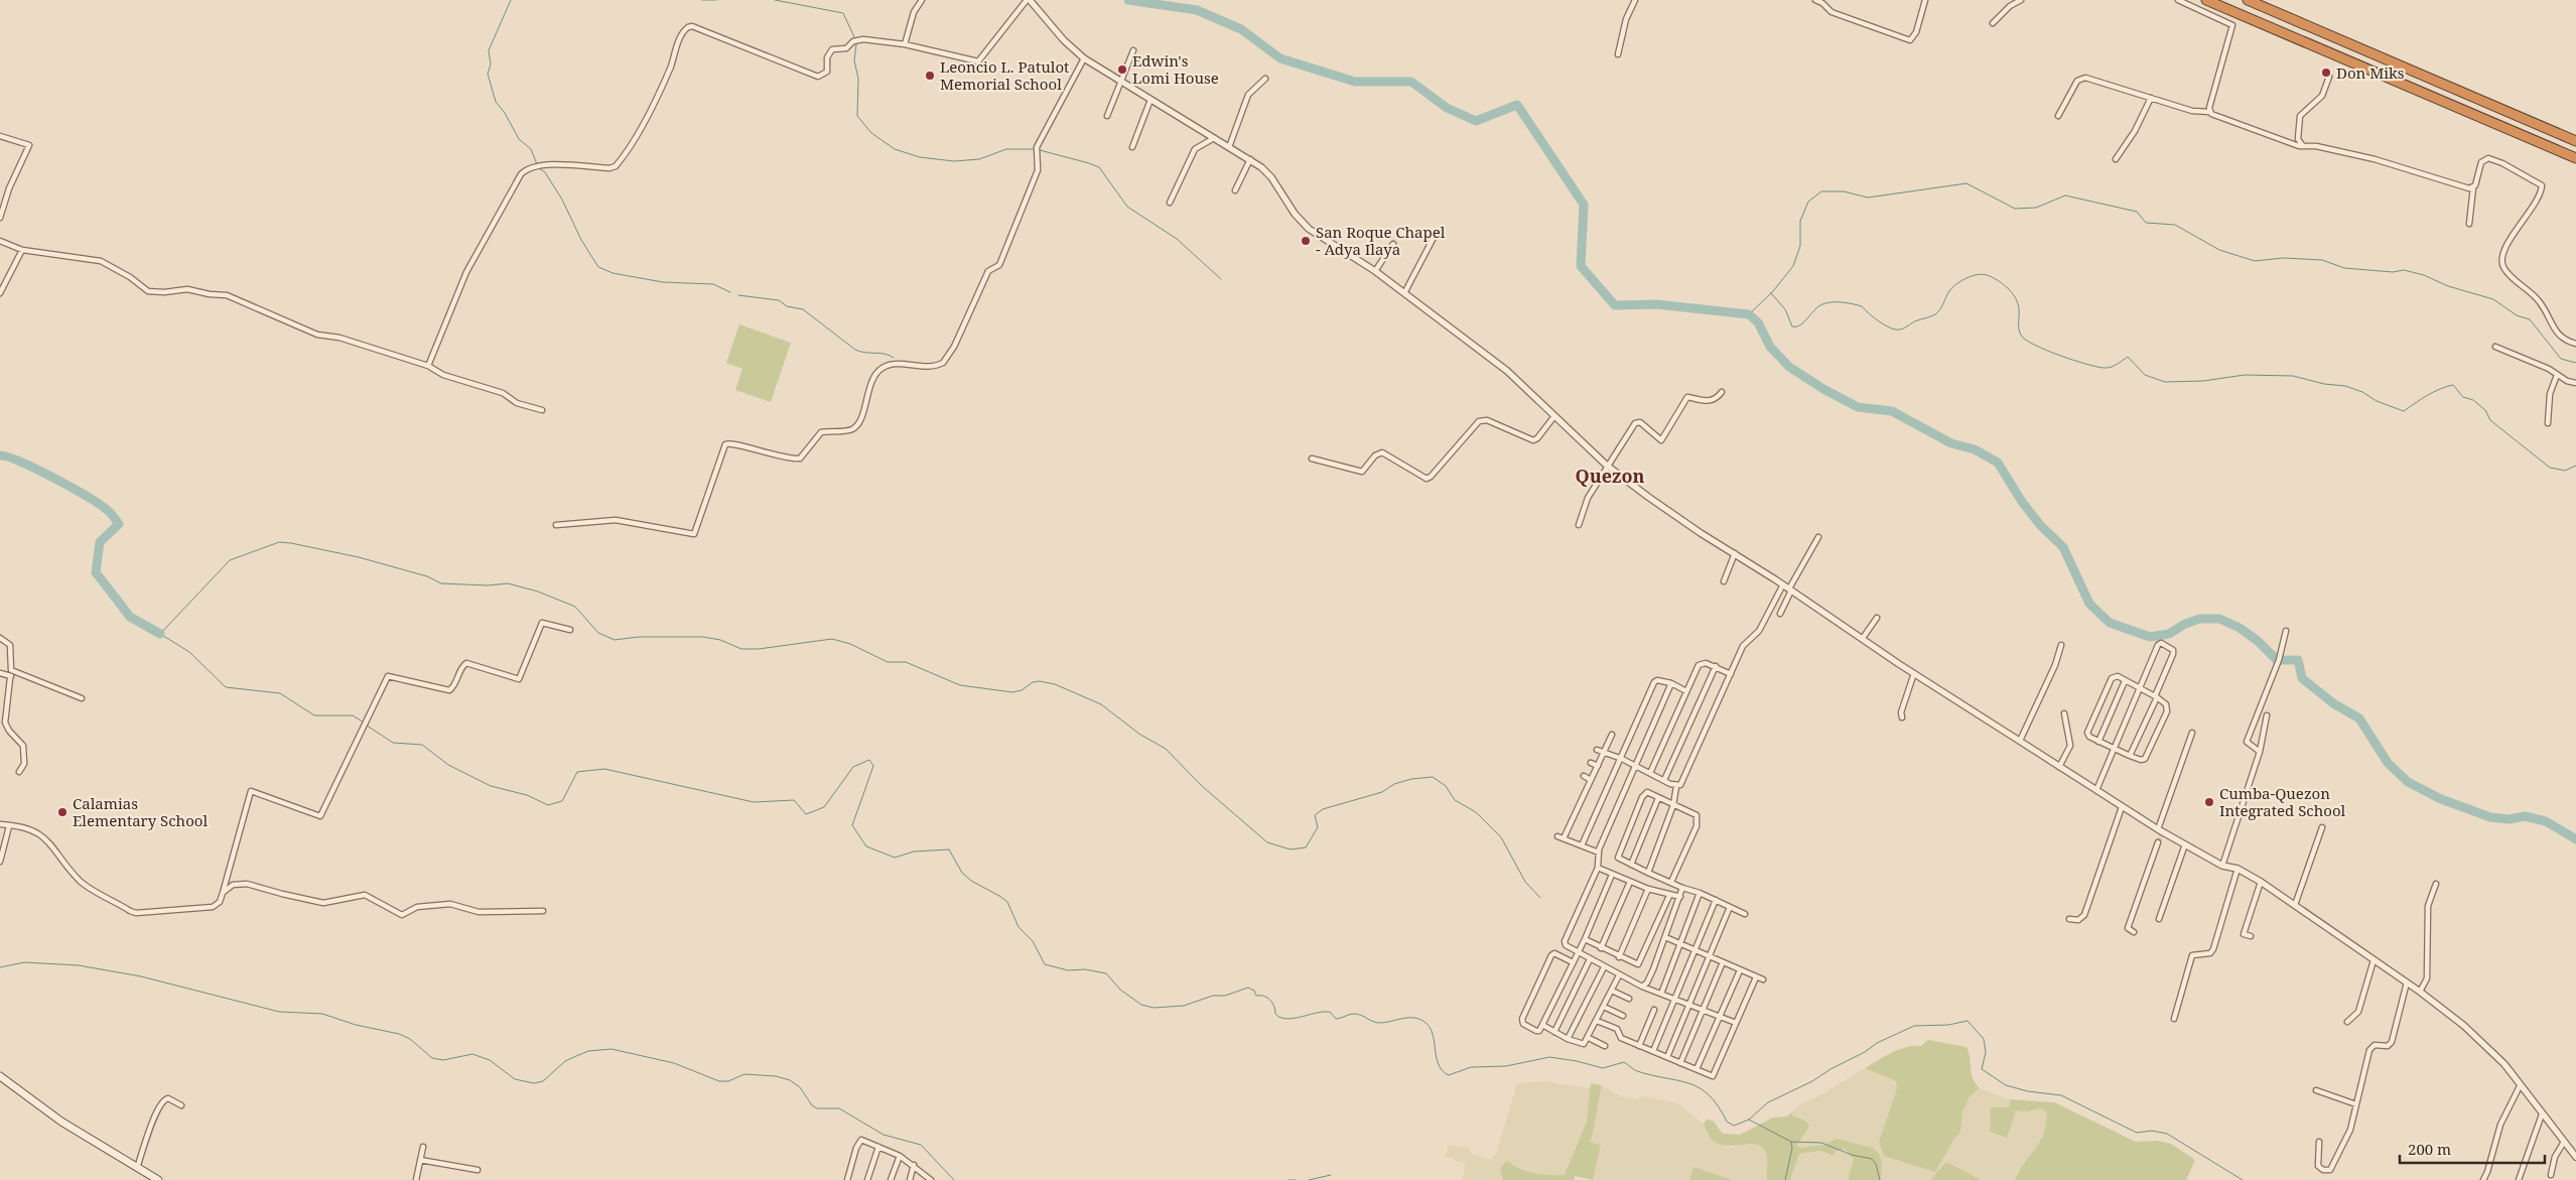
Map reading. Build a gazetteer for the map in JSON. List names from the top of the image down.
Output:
{
  "districts": ["Quezon"],
  "places": [
    "Edwin's Lomi House",
    "Don Miks",
    "Leoncio L. Patulot Memorial School",
    "San Roque Chapel - Adya Ilaya",
    "Cumba-Quezon Integrated School",
    "Calamias Elementary School"
  ],
  "scale_bar": "200 m"
}
